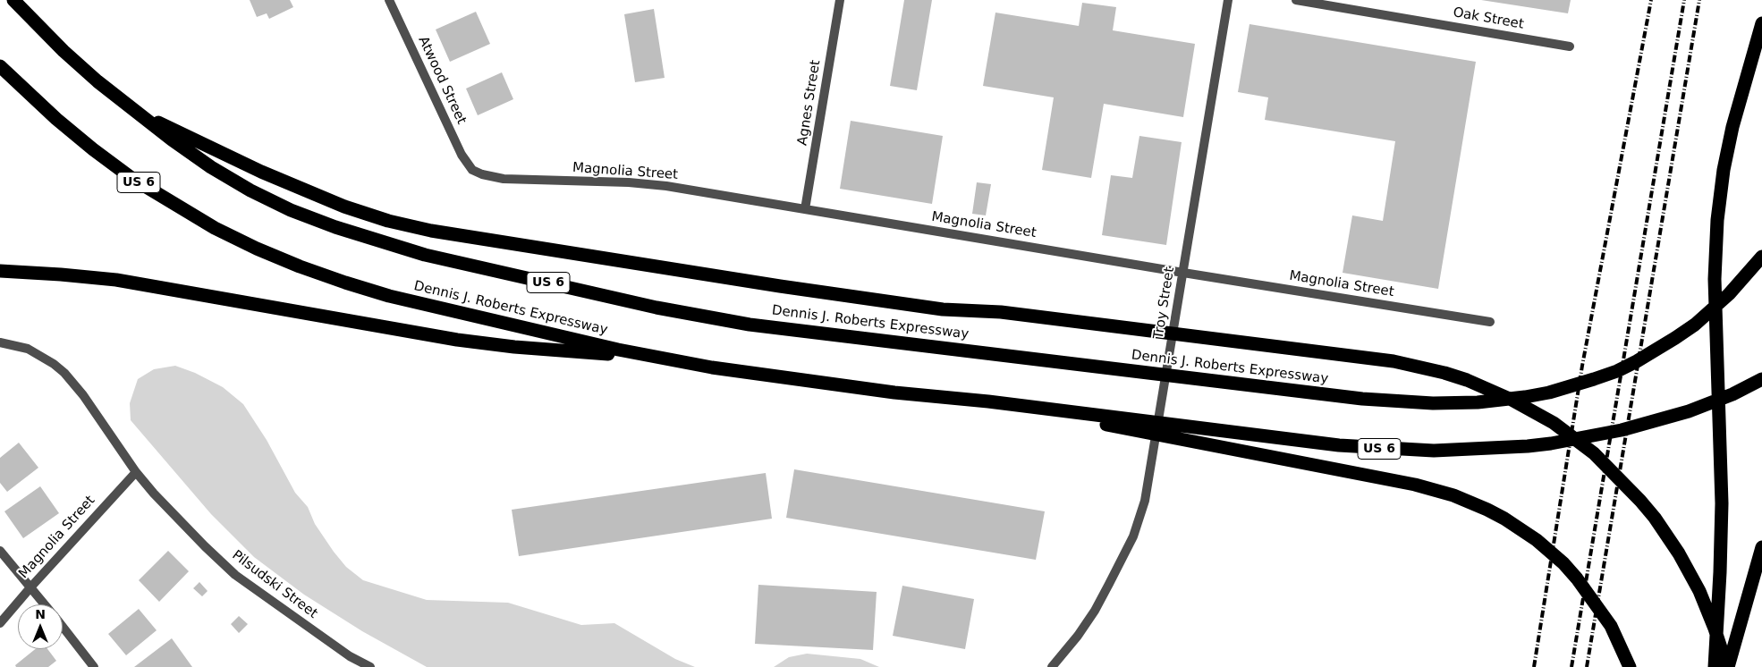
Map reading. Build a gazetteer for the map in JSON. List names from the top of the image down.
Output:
{
  "streets": {
    "highway": ["US 6", "Dennis J. Roberts Expressway"],
    "street": [
      "Oak Street",
      "Atwood Street",
      "Agnes Street",
      "Magnolia Street",
      "Troy Street",
      "Pilsudski Street"
    ]
  },
  "crossings": [
    ["Atwood Street", "Magnolia Street"],
    ["Agnes Street", "Magnolia Street"],
    ["Magnolia Street", "Troy Street"],
    ["Magnolia Street", "Pilsudski Street"]
  ],
  "north": "top"
}
